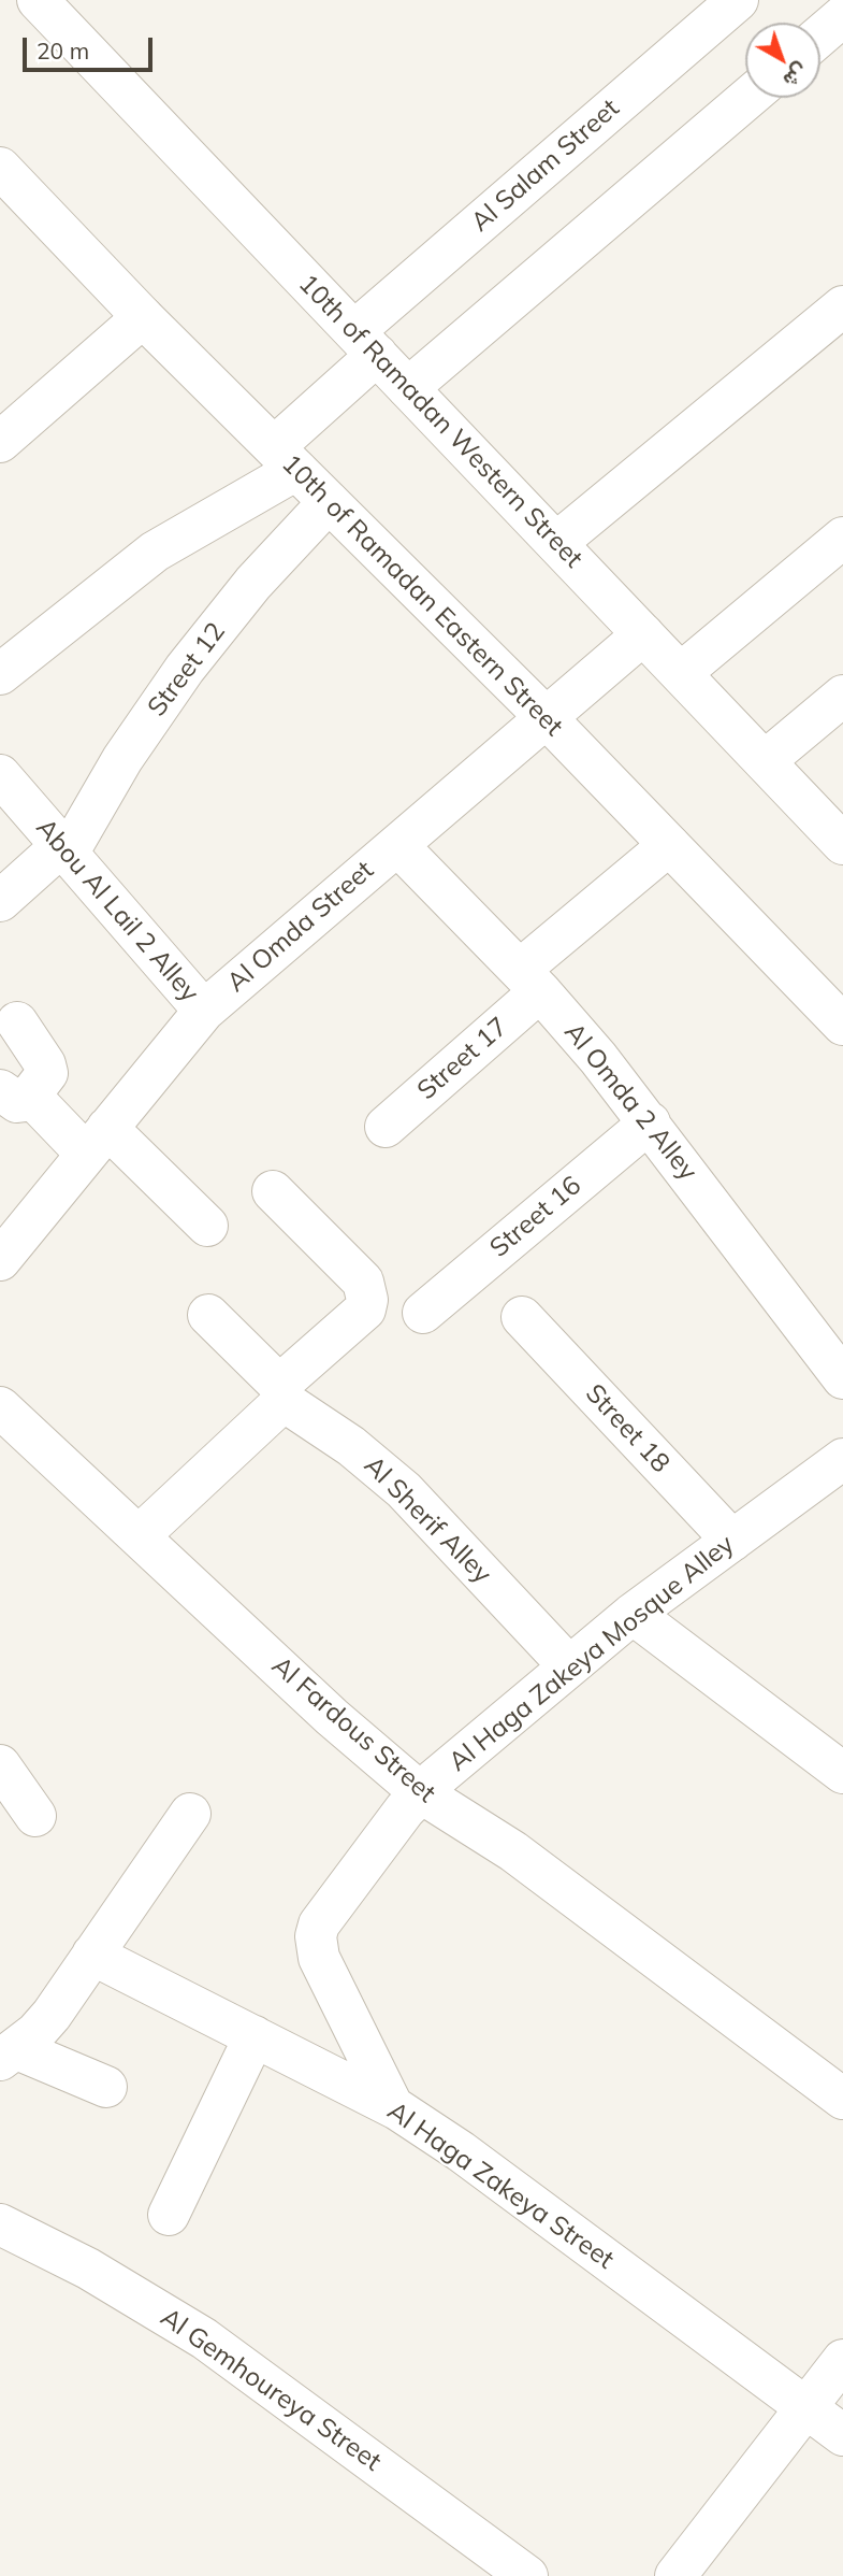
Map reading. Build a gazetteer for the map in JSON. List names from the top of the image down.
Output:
{
  "streets": {
    "street": [
      "Al Salam Street",
      "10th of Ramadan Western Street",
      "10th of Ramadan Eastern Street",
      "Street 12",
      "Abou Al Lail 2 Alley",
      "Al Omda Street",
      "Street 17",
      "Al Omda 2 Alley",
      "Street 16",
      "Street 18",
      "Al Sherif Alley",
      "Al Haga Zakeya Mosque Alley",
      "Al Fardous Street",
      "Al Haga Zakeya Street",
      "Al Gemhoureya Street"
    ]
  },
  "crossings": [
    ["Al Salam Street", "10th of Ramadan Western Street"],
    ["Al Salam Street", "10th of Ramadan Eastern Street"],
    ["10th of Ramadan Western Street", "Al Omda Street"],
    ["10th of Ramadan Eastern Street", "Street 12"],
    ["10th of Ramadan Eastern Street", "Al Omda Street"],
    ["10th of Ramadan Eastern Street", "Street 17"],
    ["Street 12", "Abou Al Lail 2 Alley"],
    ["Abou Al Lail 2 Alley", "Al Omda Street"],
    ["Al Omda Street", "Al Omda 2 Alley"],
    ["Street 17", "Al Omda 2 Alley"],
    ["Al Omda 2 Alley", "Street 16"],
    ["Street 18", "Al Haga Zakeya Mosque Alley"],
    ["Al Sherif Alley", "Al Haga Zakeya Mosque Alley"],
    ["Al Haga Zakeya Mosque Alley", "Al Fardous Street"],
    ["Al Haga Zakeya Mosque Alley", "Al Haga Zakeya Street"]
  ],
  "scale_bar": "20 m",
  "north": "bottom right"
}
